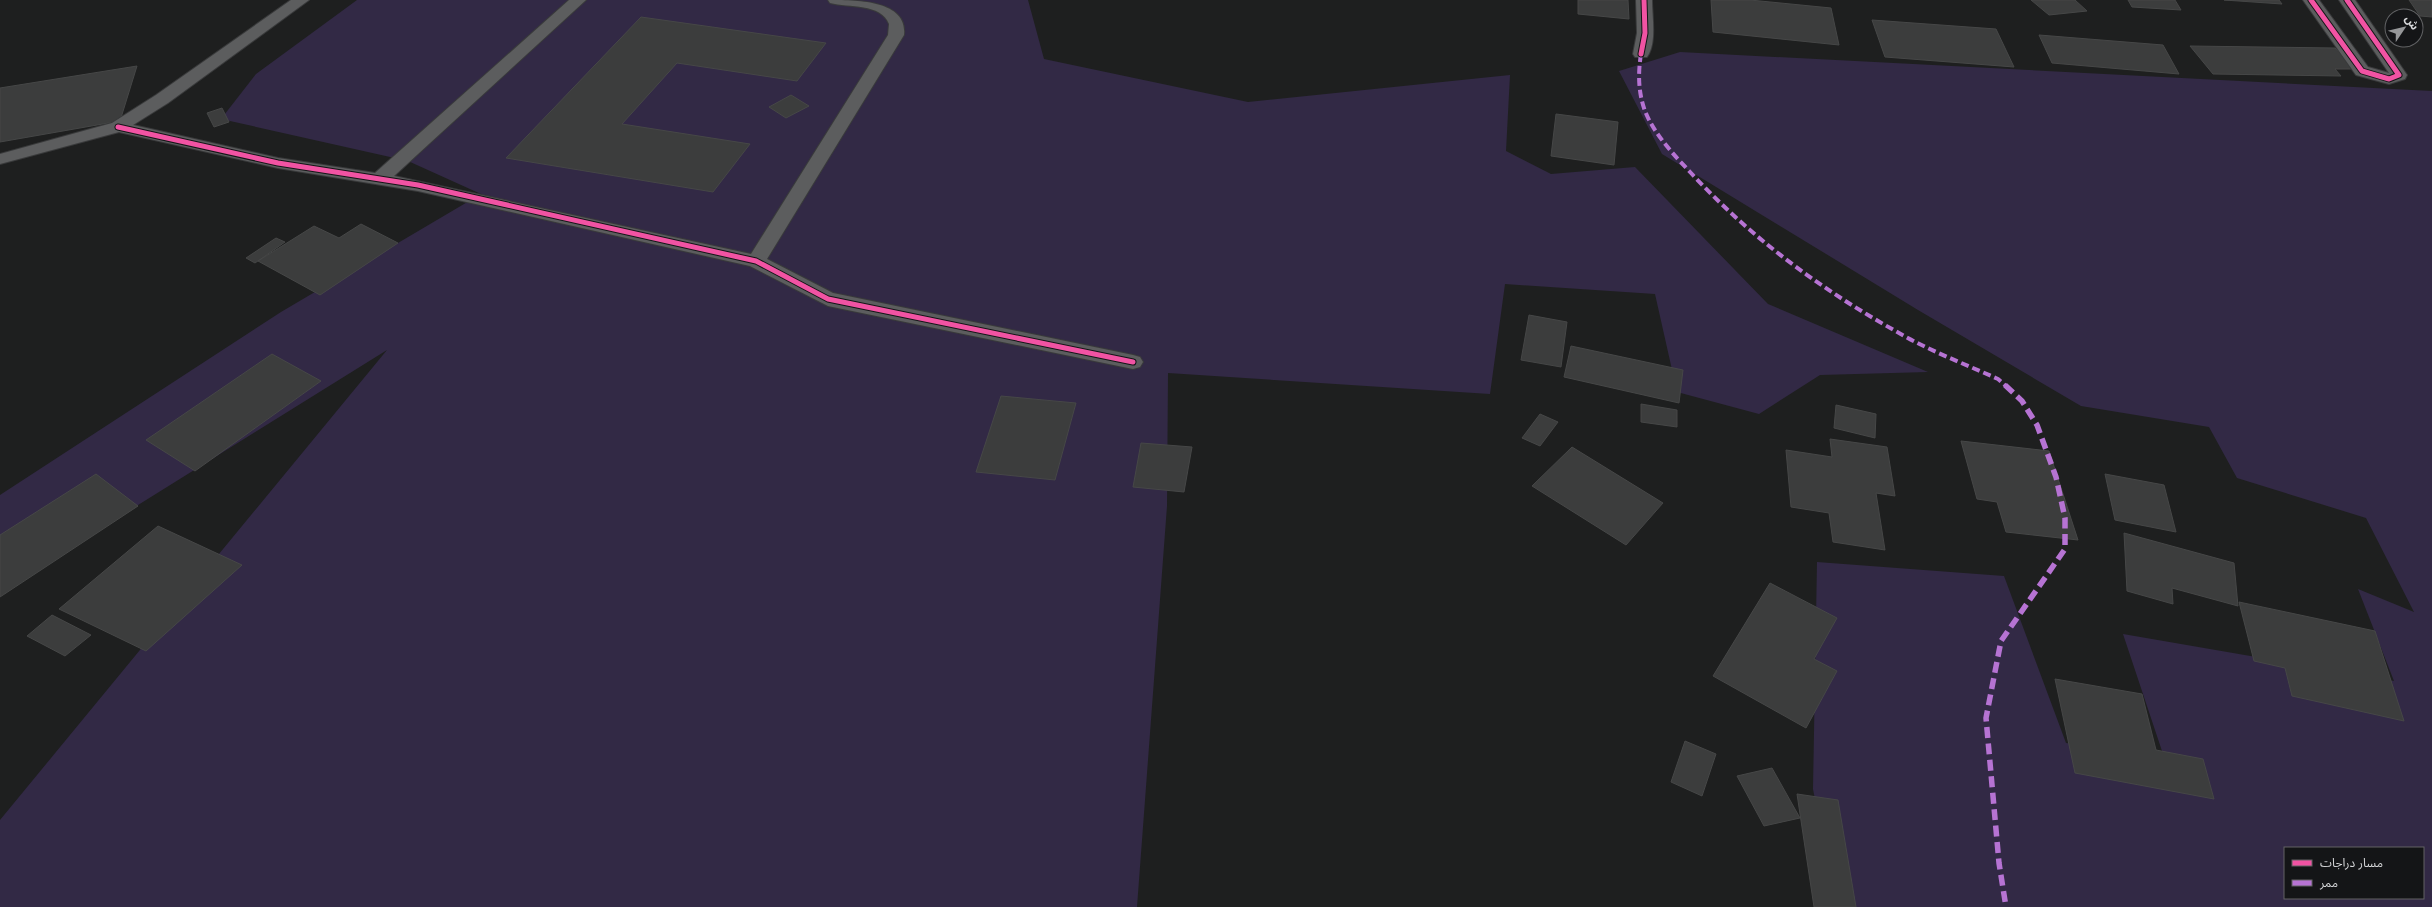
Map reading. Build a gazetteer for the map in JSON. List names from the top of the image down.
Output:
{
  "legend": ["مسار دراجات", "ممر"],
  "north": "top right"
}
